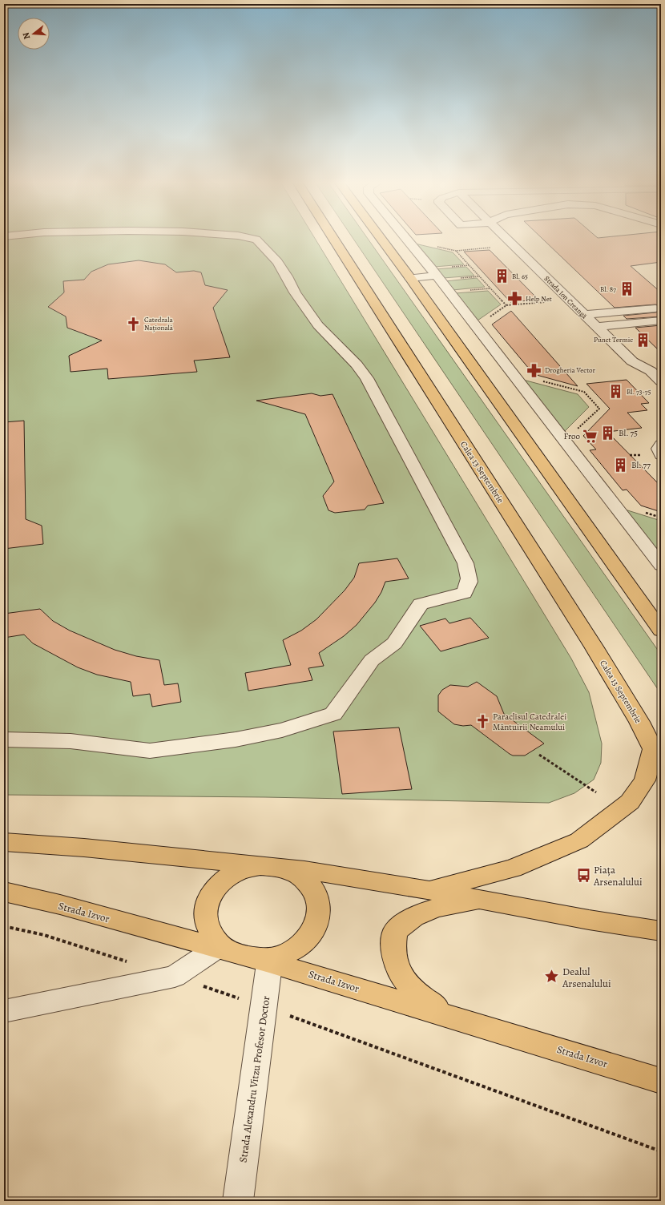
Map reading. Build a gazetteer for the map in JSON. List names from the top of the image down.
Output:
{
  "streets": {
    "main road": ["Calea 13 Septembrie", "Strada Izvor"],
    "street": ["Strada Ion Creangă", "Strada Alexandru Vitzu Profesor Doctor"]
  },
  "crossings": [
    ["Strada Izvor", "Strada Alexandru Vitzu Profesor Doctor"]
  ],
  "places": {
    "building": [
      "Bl. 65",
      "Bl. 87",
      "Punct Termic",
      "Bl. 73-75",
      "Bl. 75",
      "Bl. 77"
    ],
    "pharmacy": ["Help Net", "Drogheria Vector"],
    "church": ["Catedrala Națională", "Paraclisul Catedralei Mântuirii Neamului"],
    "supermarket": ["Froo"],
    "bus stop": ["Piața Arsenalului"],
    "place": ["Dealul Arsenalului"]
  },
  "north": "left"
}
